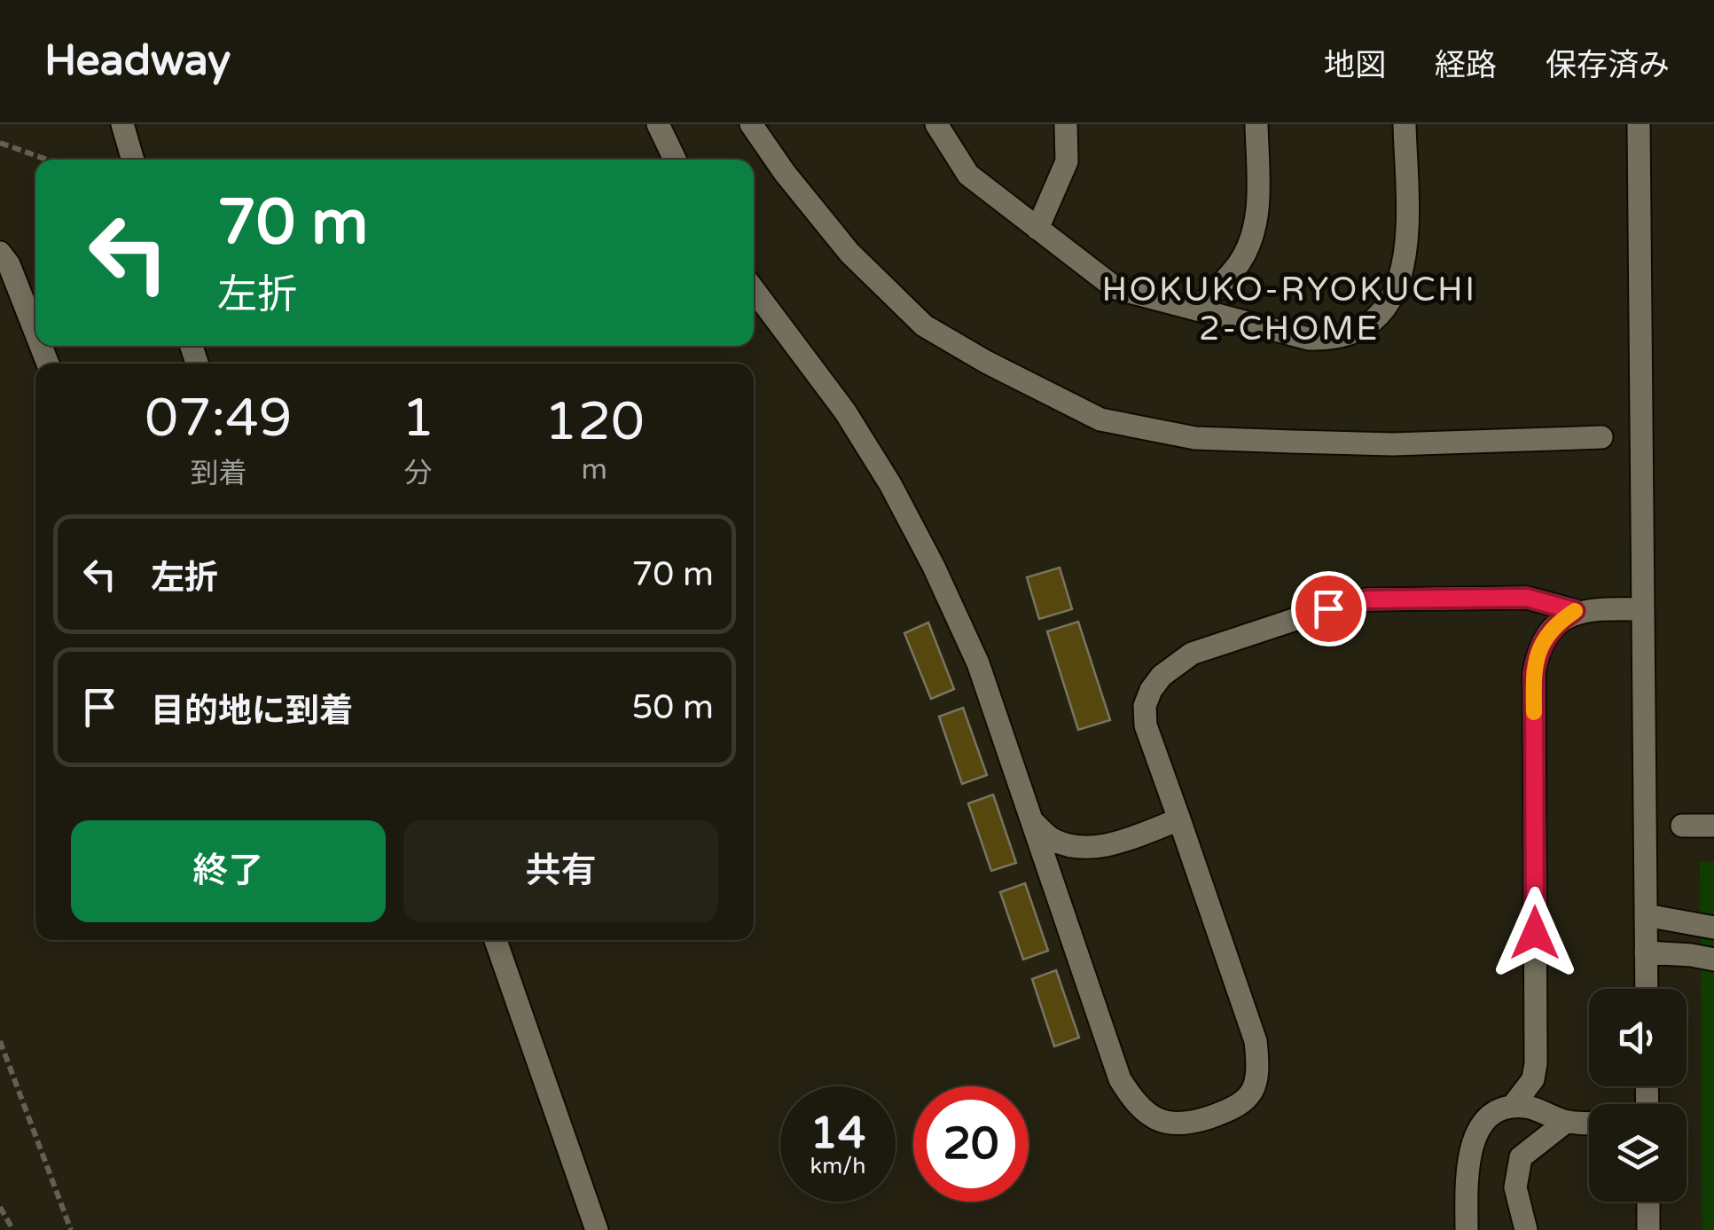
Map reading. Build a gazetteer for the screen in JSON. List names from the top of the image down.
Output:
{
  "districts": ["HOKUKO-RYOKUCHI 2-CHOME"],
  "page": {
    "header": "Headway",
    "nav": ["地図", "経路", "保存済み"],
    "turn": ["70 m", "左折"],
    "eta": [
      "07:49",
      "到着",
      "1",
      "分",
      "120",
      "m"
    ],
    "list": [
      {
        "name": "左折",
        "value": "70 m"
      },
      {
        "name": "目的地に到着",
        "value": "50 m"
      }
    ],
    "buttons": ["終了", "共有"],
    "speed": "14 km/h",
    "limit": "20"
  }
}
